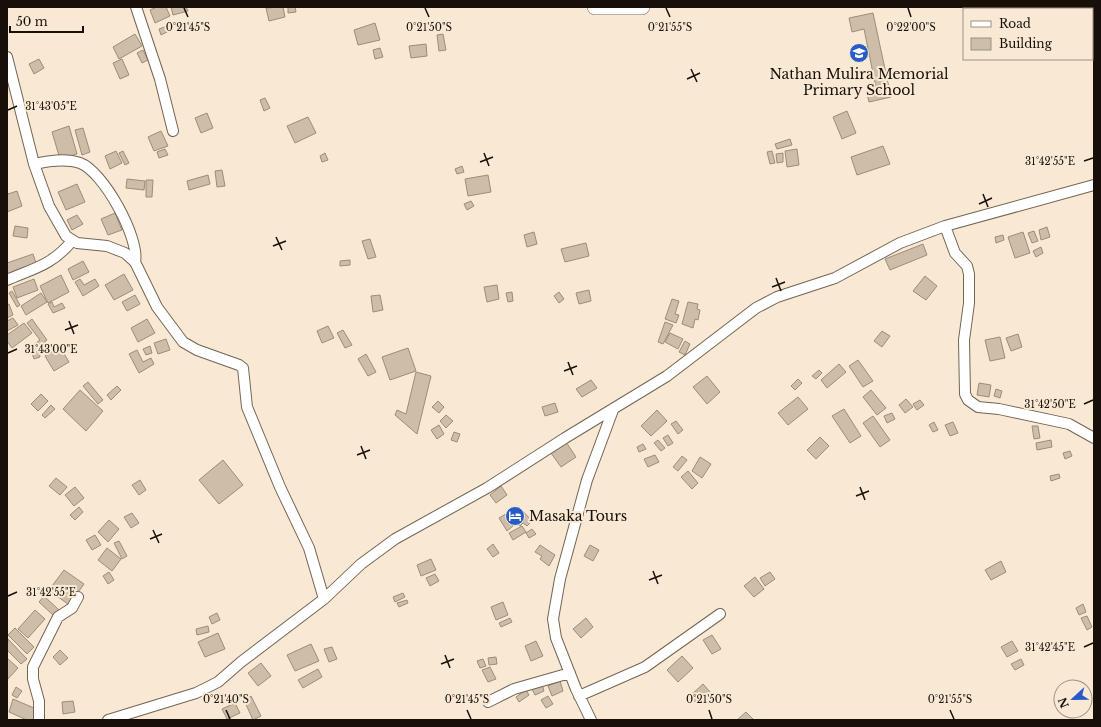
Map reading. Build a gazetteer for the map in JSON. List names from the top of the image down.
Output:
{
  "places": {
    "school or university": ["Nathan Mulira Memorial Primary School"],
    "hotel": ["Masaka Tours"]
  },
  "legend": ["Road", "Building"],
  "scale_bar": "50 m",
  "north": "left",
  "coordinates": [
    "0°21'55\"S",
    "0°22'00\"S",
    "0°21'45\"S",
    "0°21'50\"S",
    "31°43'05\"E",
    "31°42'55\"E",
    "31°43'00\"E",
    "31°42'50\"E",
    "31°42'45\"E",
    "0°21'40\"S"
  ]
}
